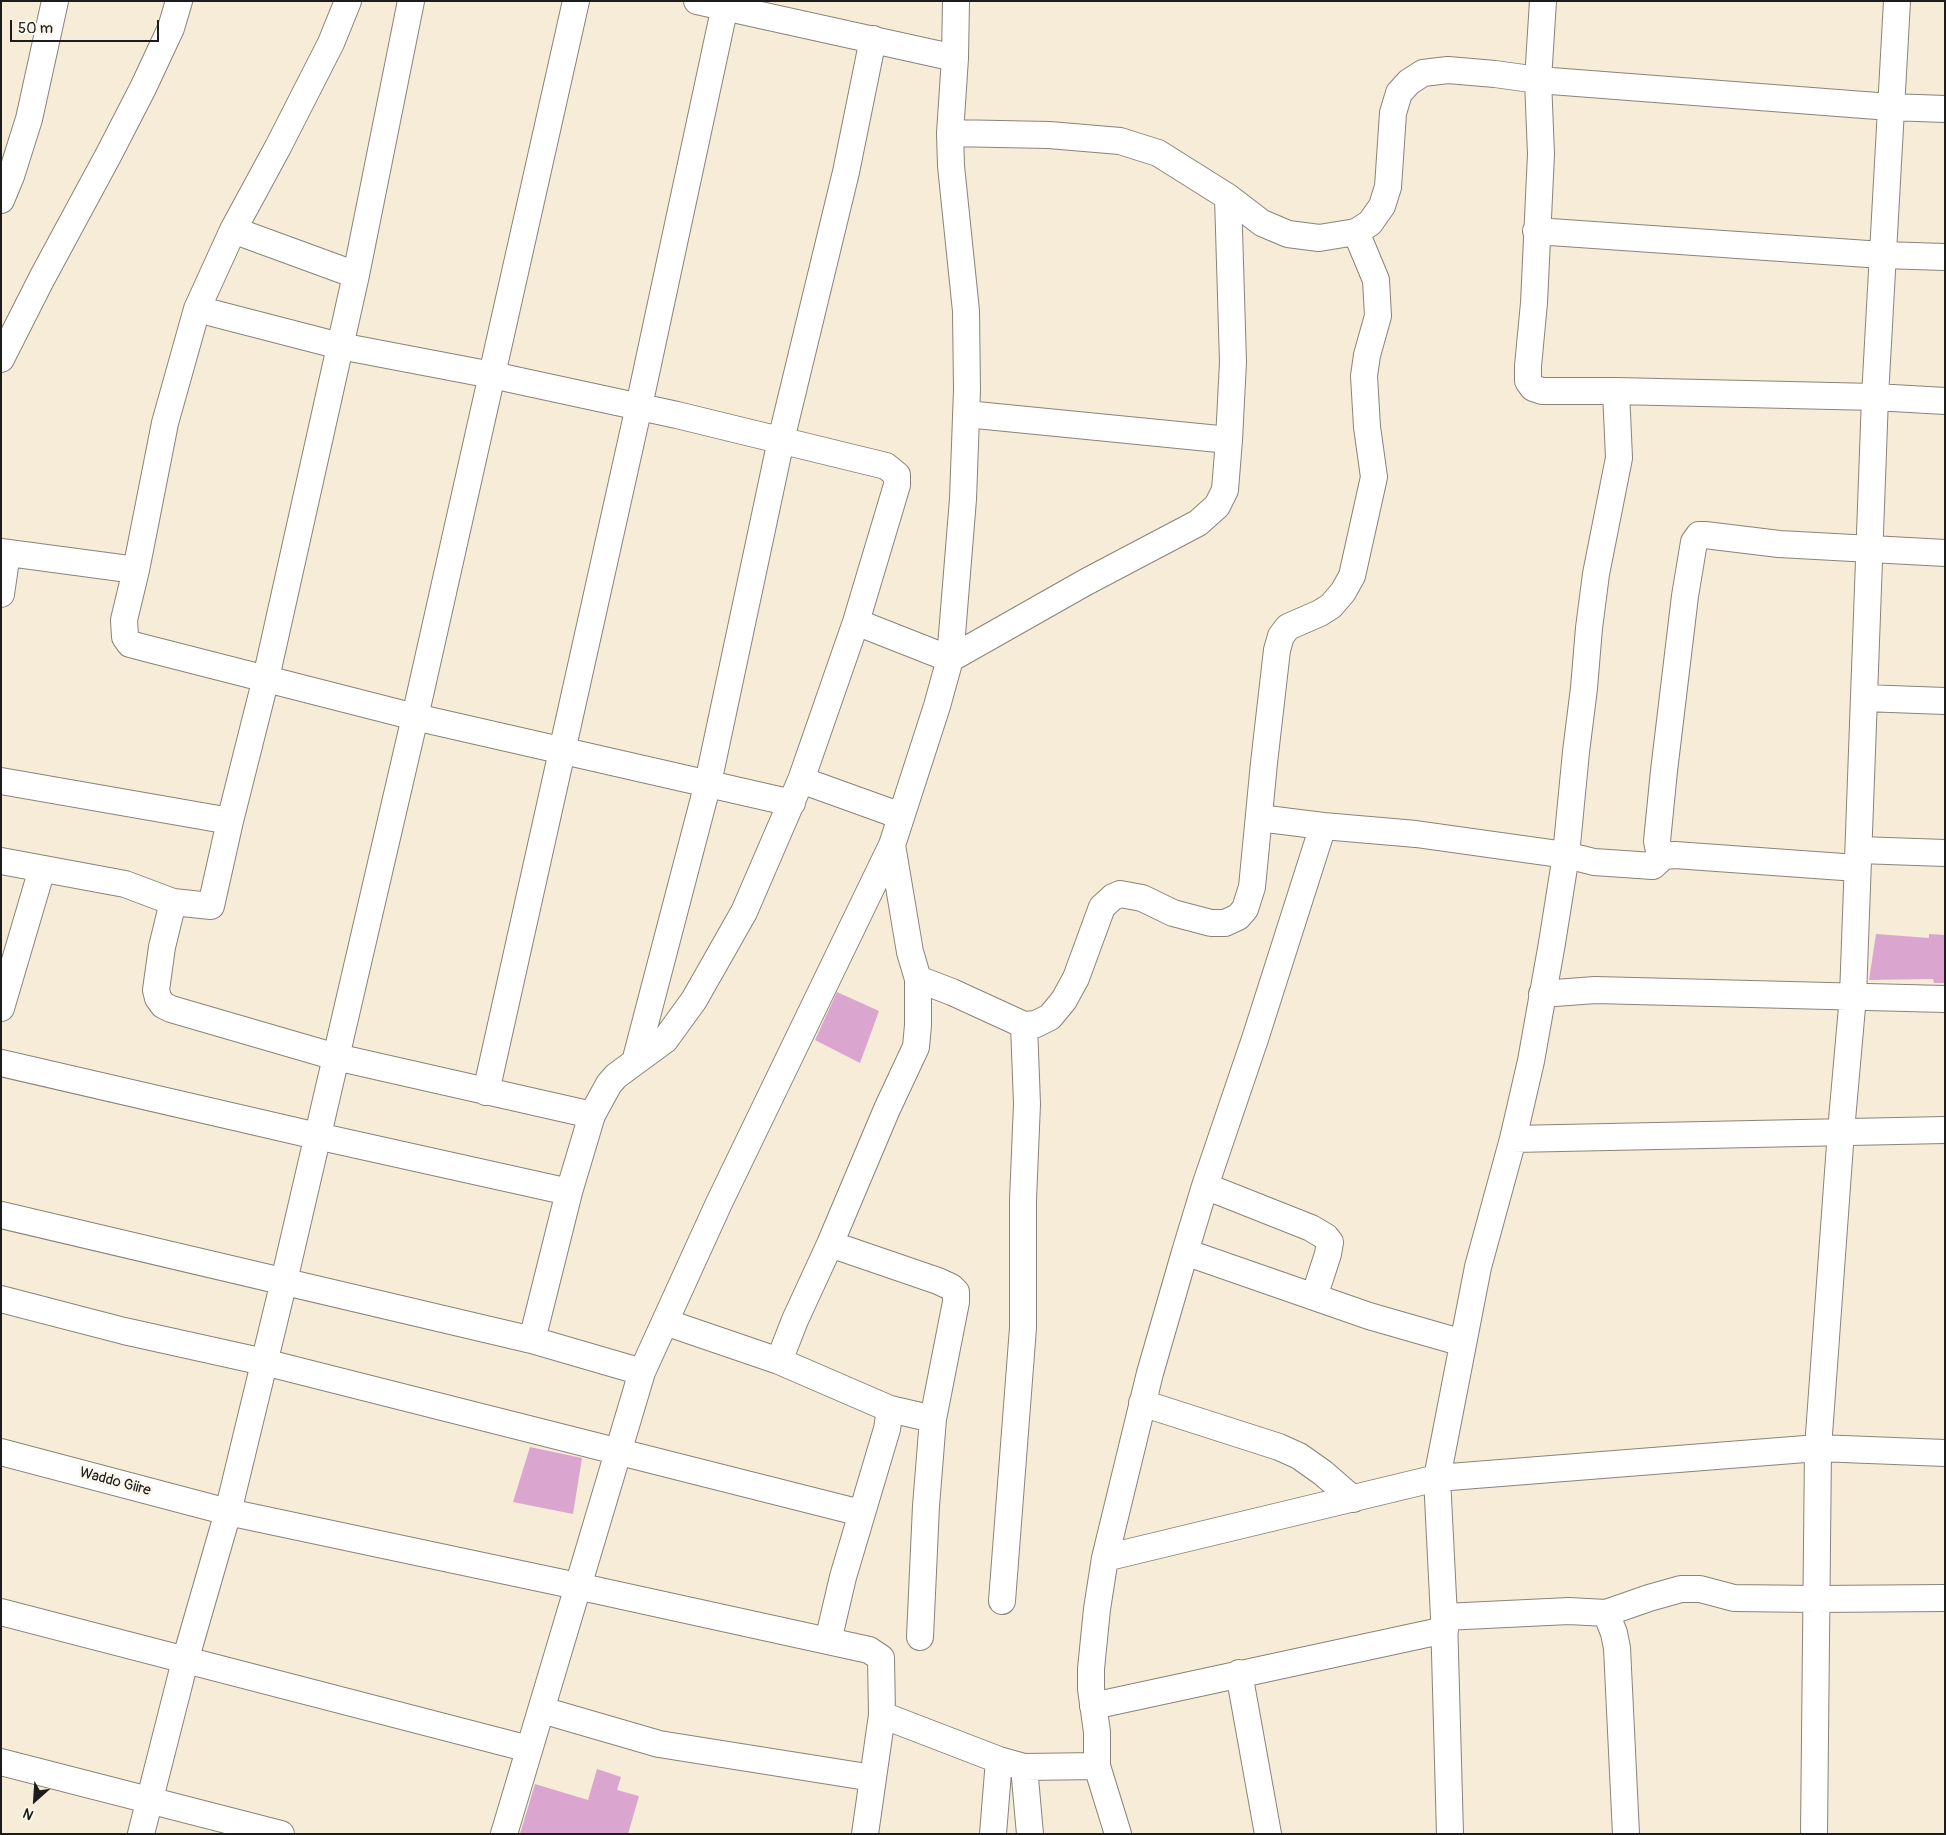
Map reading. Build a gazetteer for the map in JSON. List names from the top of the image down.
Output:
{
  "streets": {
    "street": ["Waddo Giire"]
  },
  "scale_bar": "50 m",
  "north": "bottom left"
}
